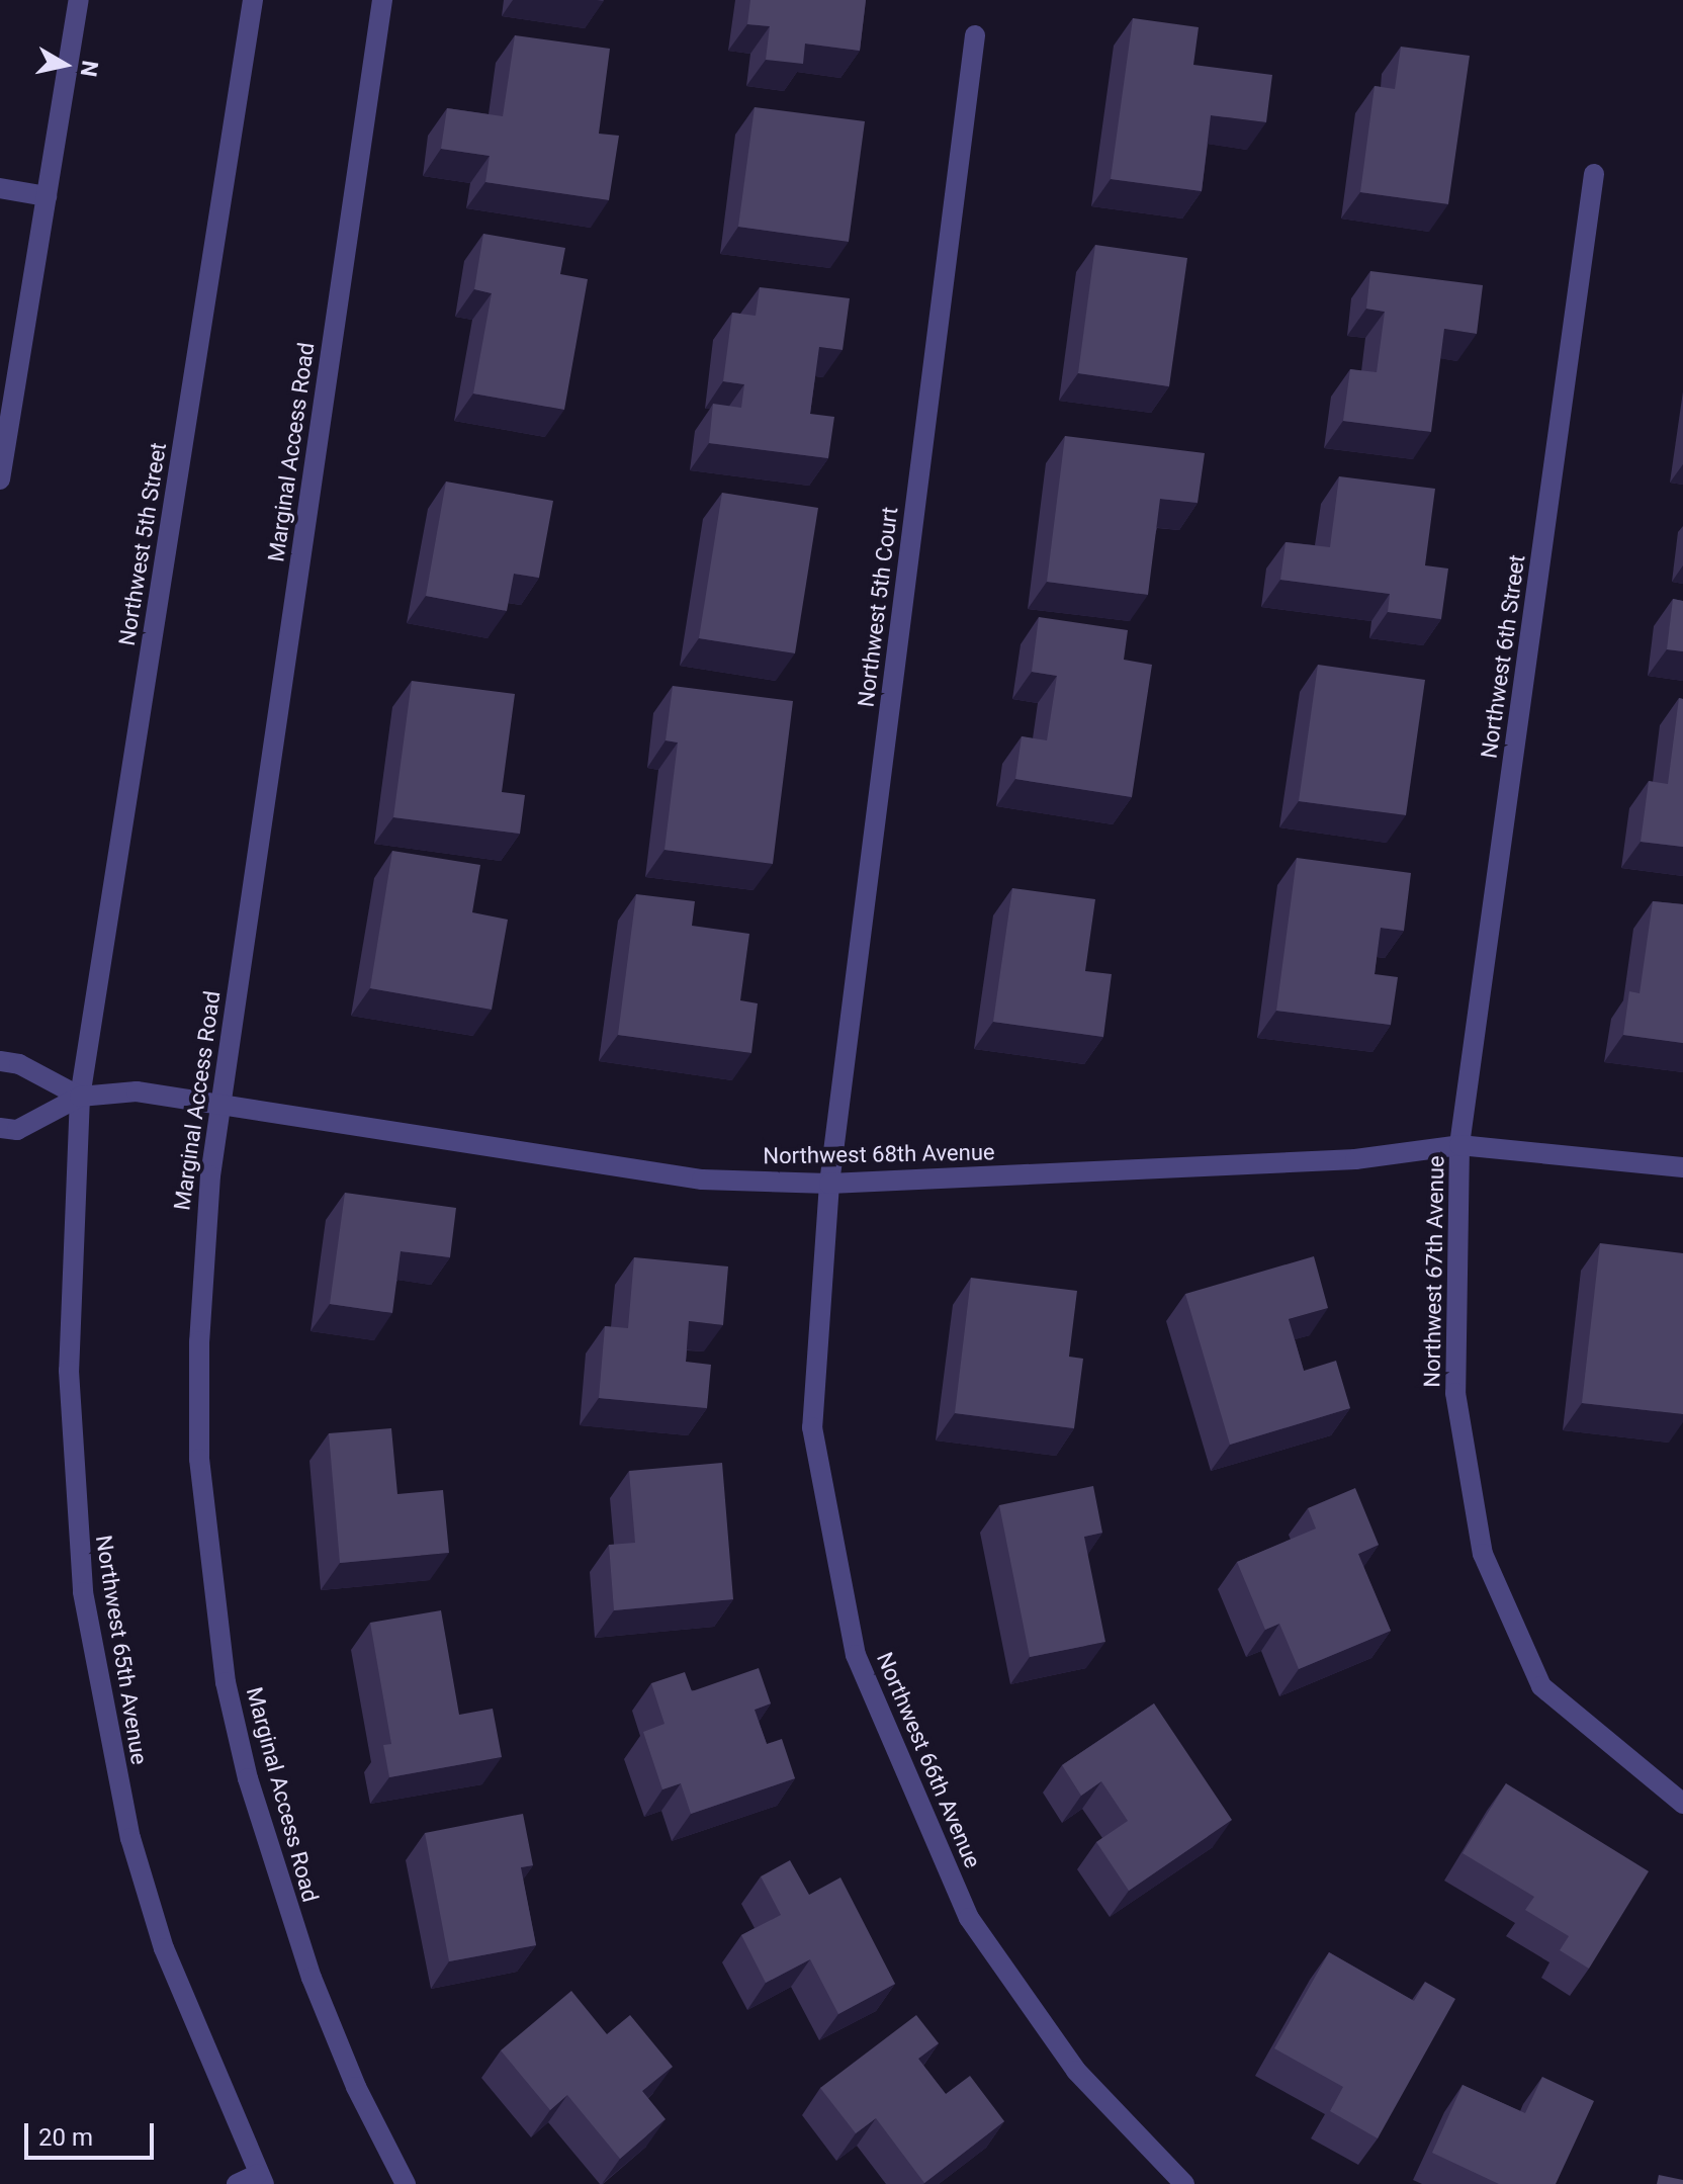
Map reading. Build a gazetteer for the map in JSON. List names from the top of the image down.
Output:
{
  "streets": {
    "street": [
      "Marginal Access Road",
      "Northwest 5th Street",
      "Northwest 5th Court",
      "Northwest 6th Street",
      "Northwest 68th Avenue",
      "Northwest 67th Avenue",
      "Northwest 65th Avenue",
      "Northwest 66th Avenue"
    ]
  },
  "crossings": [
    ["Marginal Access Road", "Northwest 68th Avenue"],
    ["Northwest 5th Street", "Northwest 68th Avenue"],
    ["Northwest 5th Street", "Northwest 65th Avenue"],
    ["Northwest 5th Court", "Northwest 68th Avenue"],
    ["Northwest 5th Court", "Northwest 66th Avenue"],
    ["Northwest 6th Street", "Northwest 68th Avenue"],
    ["Northwest 6th Street", "Northwest 67th Avenue"],
    ["Northwest 68th Avenue", "Northwest 67th Avenue"],
    ["Northwest 68th Avenue", "Northwest 65th Avenue"],
    ["Northwest 68th Avenue", "Northwest 66th Avenue"]
  ],
  "scale_bar": "20 m",
  "north": "right"
}
